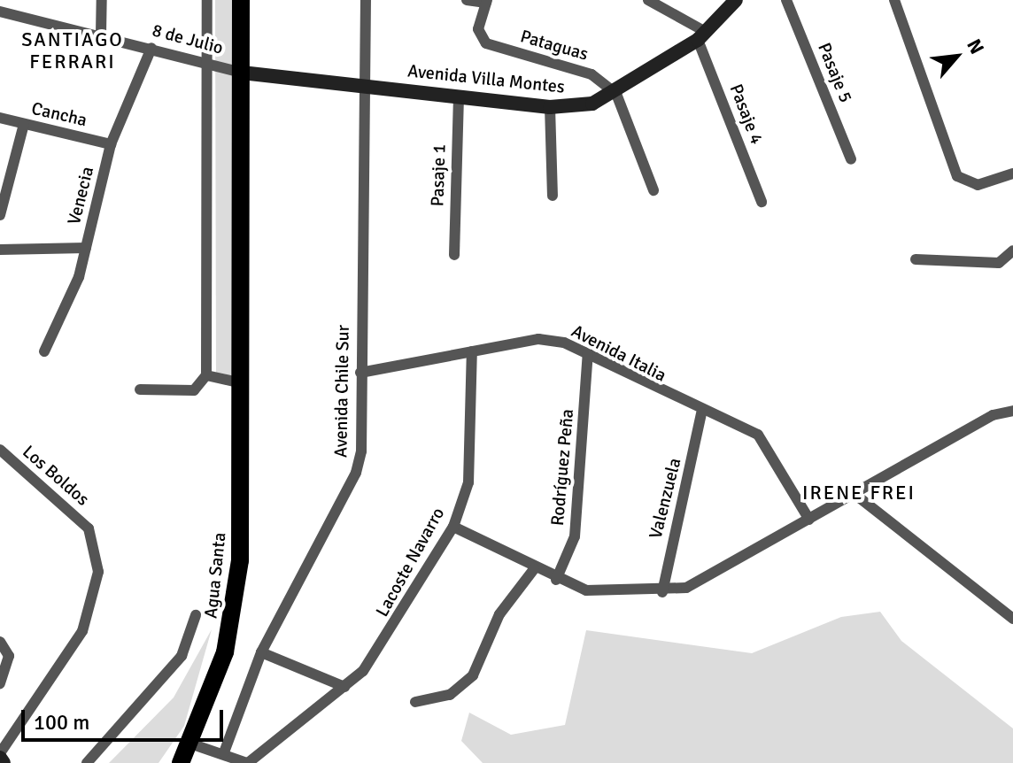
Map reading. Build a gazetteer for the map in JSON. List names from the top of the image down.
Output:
{
  "streets": {
    "main road": ["Agua Santa"],
    "street": [
      "8 de Julio",
      "Pataguas",
      "Pasaje 5",
      "Avenida Villa Montes",
      "Cancha",
      "Pasaje 4",
      "Pasaje 1",
      "Venecia",
      "Avenida Italia",
      "Avenida Chile Sur",
      "Rodríguez Peña",
      "Los Boldos",
      "Valenzuela",
      "Lacoste Navarro"
    ]
  },
  "crossings": [
    ["8 de Julio", "Avenida Villa Montes"],
    ["8 de Julio", "Venecia"],
    ["8 de Julio", "Agua Santa"],
    ["Pataguas", "Avenida Villa Montes"],
    ["Avenida Villa Montes", "Pasaje 4"],
    ["Avenida Villa Montes", "Pasaje 1"],
    ["Avenida Villa Montes", "Avenida Chile Sur"],
    ["Avenida Villa Montes", "Agua Santa"],
    ["Cancha", "Venecia"],
    ["Avenida Italia", "Avenida Chile Sur"],
    ["Avenida Italia", "Rodríguez Peña"],
    ["Avenida Italia", "Valenzuela"],
    ["Avenida Italia", "Lacoste Navarro"]
  ],
  "districts": ["SANTIAGO FERRARI", "IRENE FREI"],
  "scale_bar": "100 m",
  "north": "top right"
}
